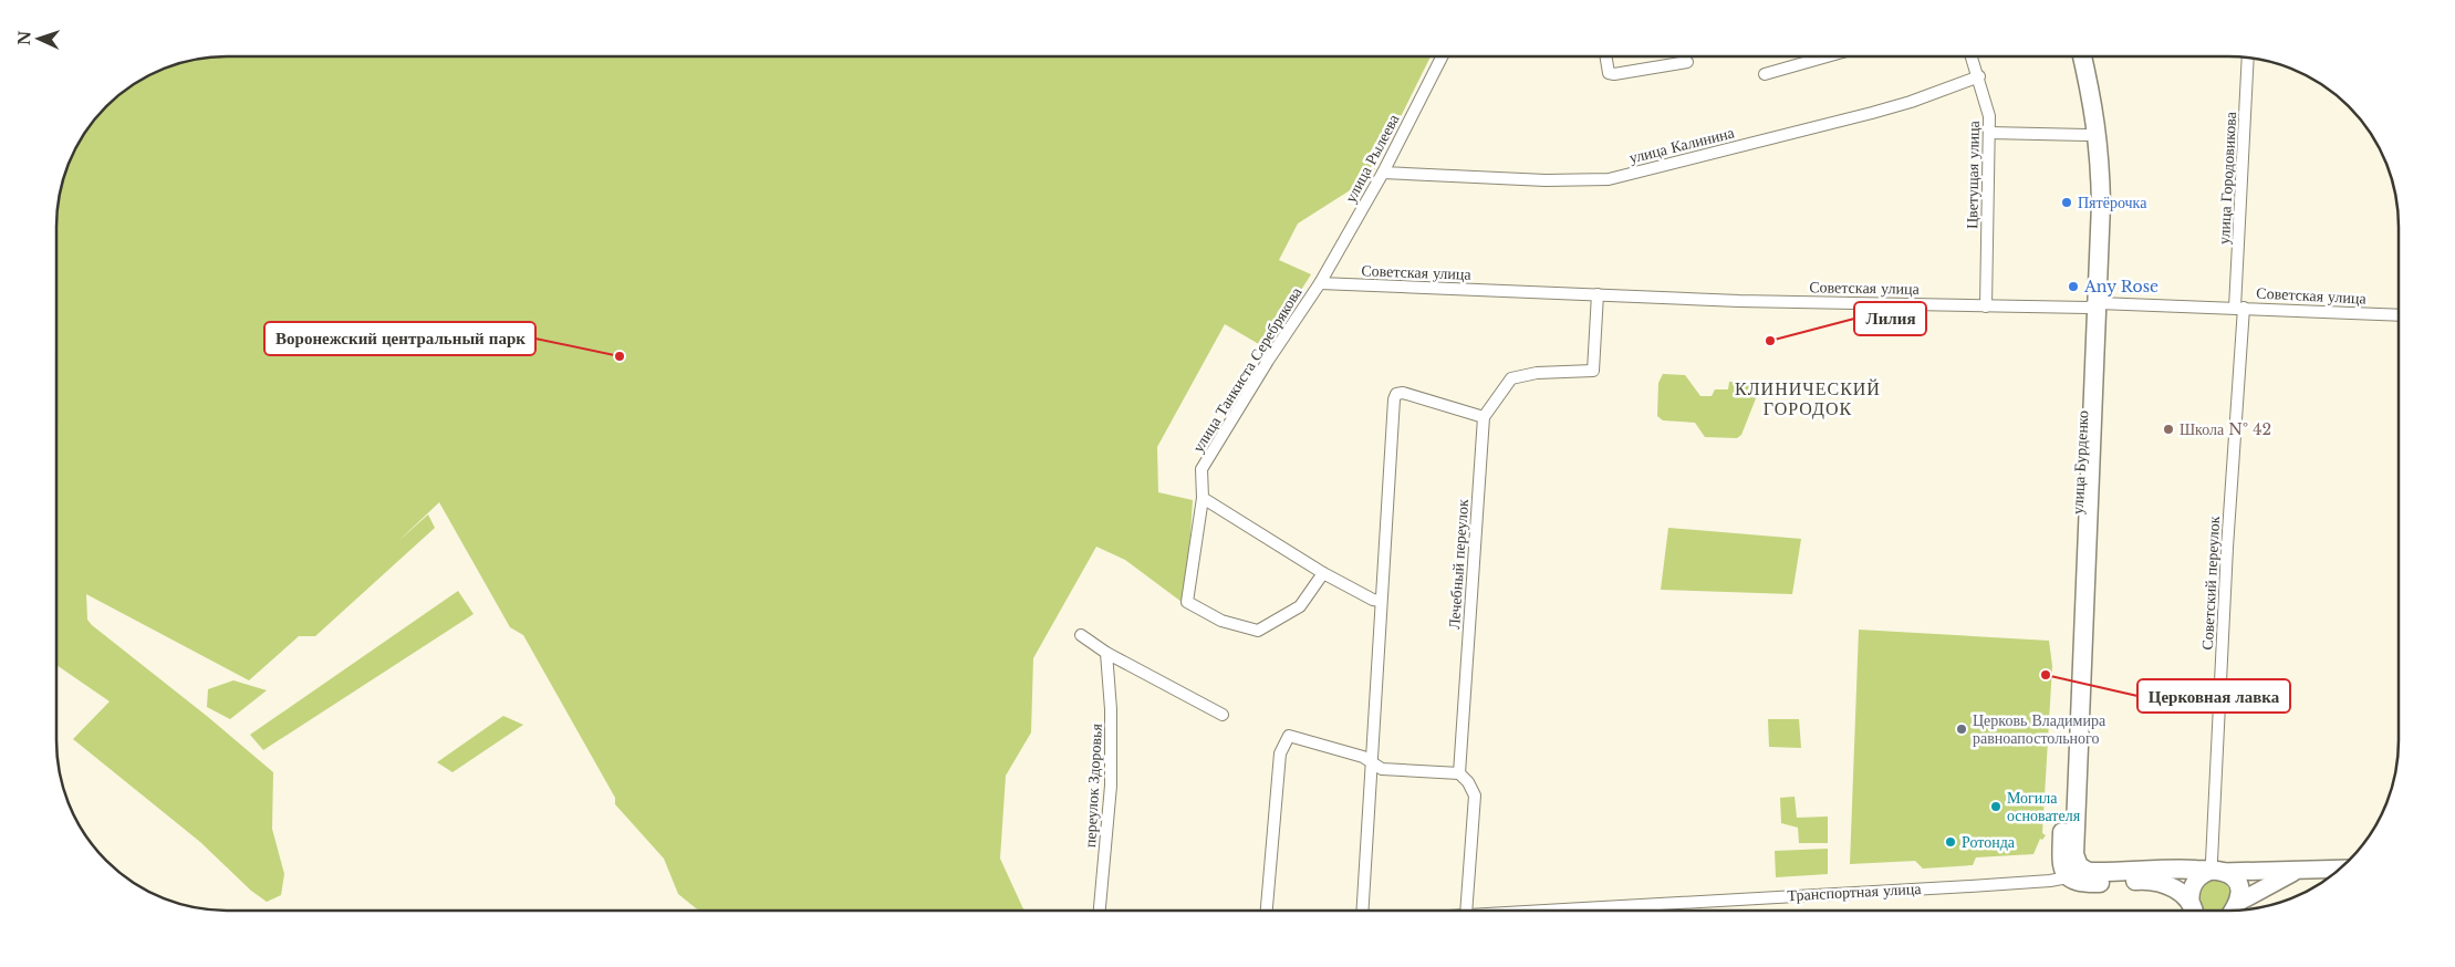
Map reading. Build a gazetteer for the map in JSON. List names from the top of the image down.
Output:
{
  "streets": {
    "main road": ["улица Бурденко"],
    "street": [
      "улица Калинина",
      "улица Рылеева",
      "Цветущая улица",
      "улица Городовикова",
      "Советская улица",
      "улица Танкиста Серебрякова",
      "Лечебный переулок",
      "Советский переулок",
      "переулок Здоровья",
      "Транспортная улица"
    ]
  },
  "crossings": [
    ["улица Калинина", "улица Рылеева"],
    ["улица Калинина", "Цветущая улица"],
    ["улица Рылеева", "Советская улица"],
    ["улица Рылеева", "улица Танкиста Серебрякова"],
    ["Цветущая улица", "Советская улица"],
    ["улица Городовикова", "Советская улица"],
    ["улица Городовикова", "Советский переулок"],
    ["Советская улица", "улица Танкиста Серебрякова"],
    ["Советская улица", "улица Бурденко"],
    ["Советская улица", "Советский переулок"],
    ["улица Бурденко", "Транспортная улица"]
  ],
  "districts": ["КЛИНИЧЕСКИЙ ГОРОДОК"],
  "places": [
    "Пятёрочка",
    "Any Rose",
    "Лилия",
    "Воронежский центральный парк",
    "Школа № 42",
    "Церковная лавка",
    "Церковь Владимира равноапостольного",
    "Могила основателя",
    "Ротонда"
  ],
  "north": "left"
}
